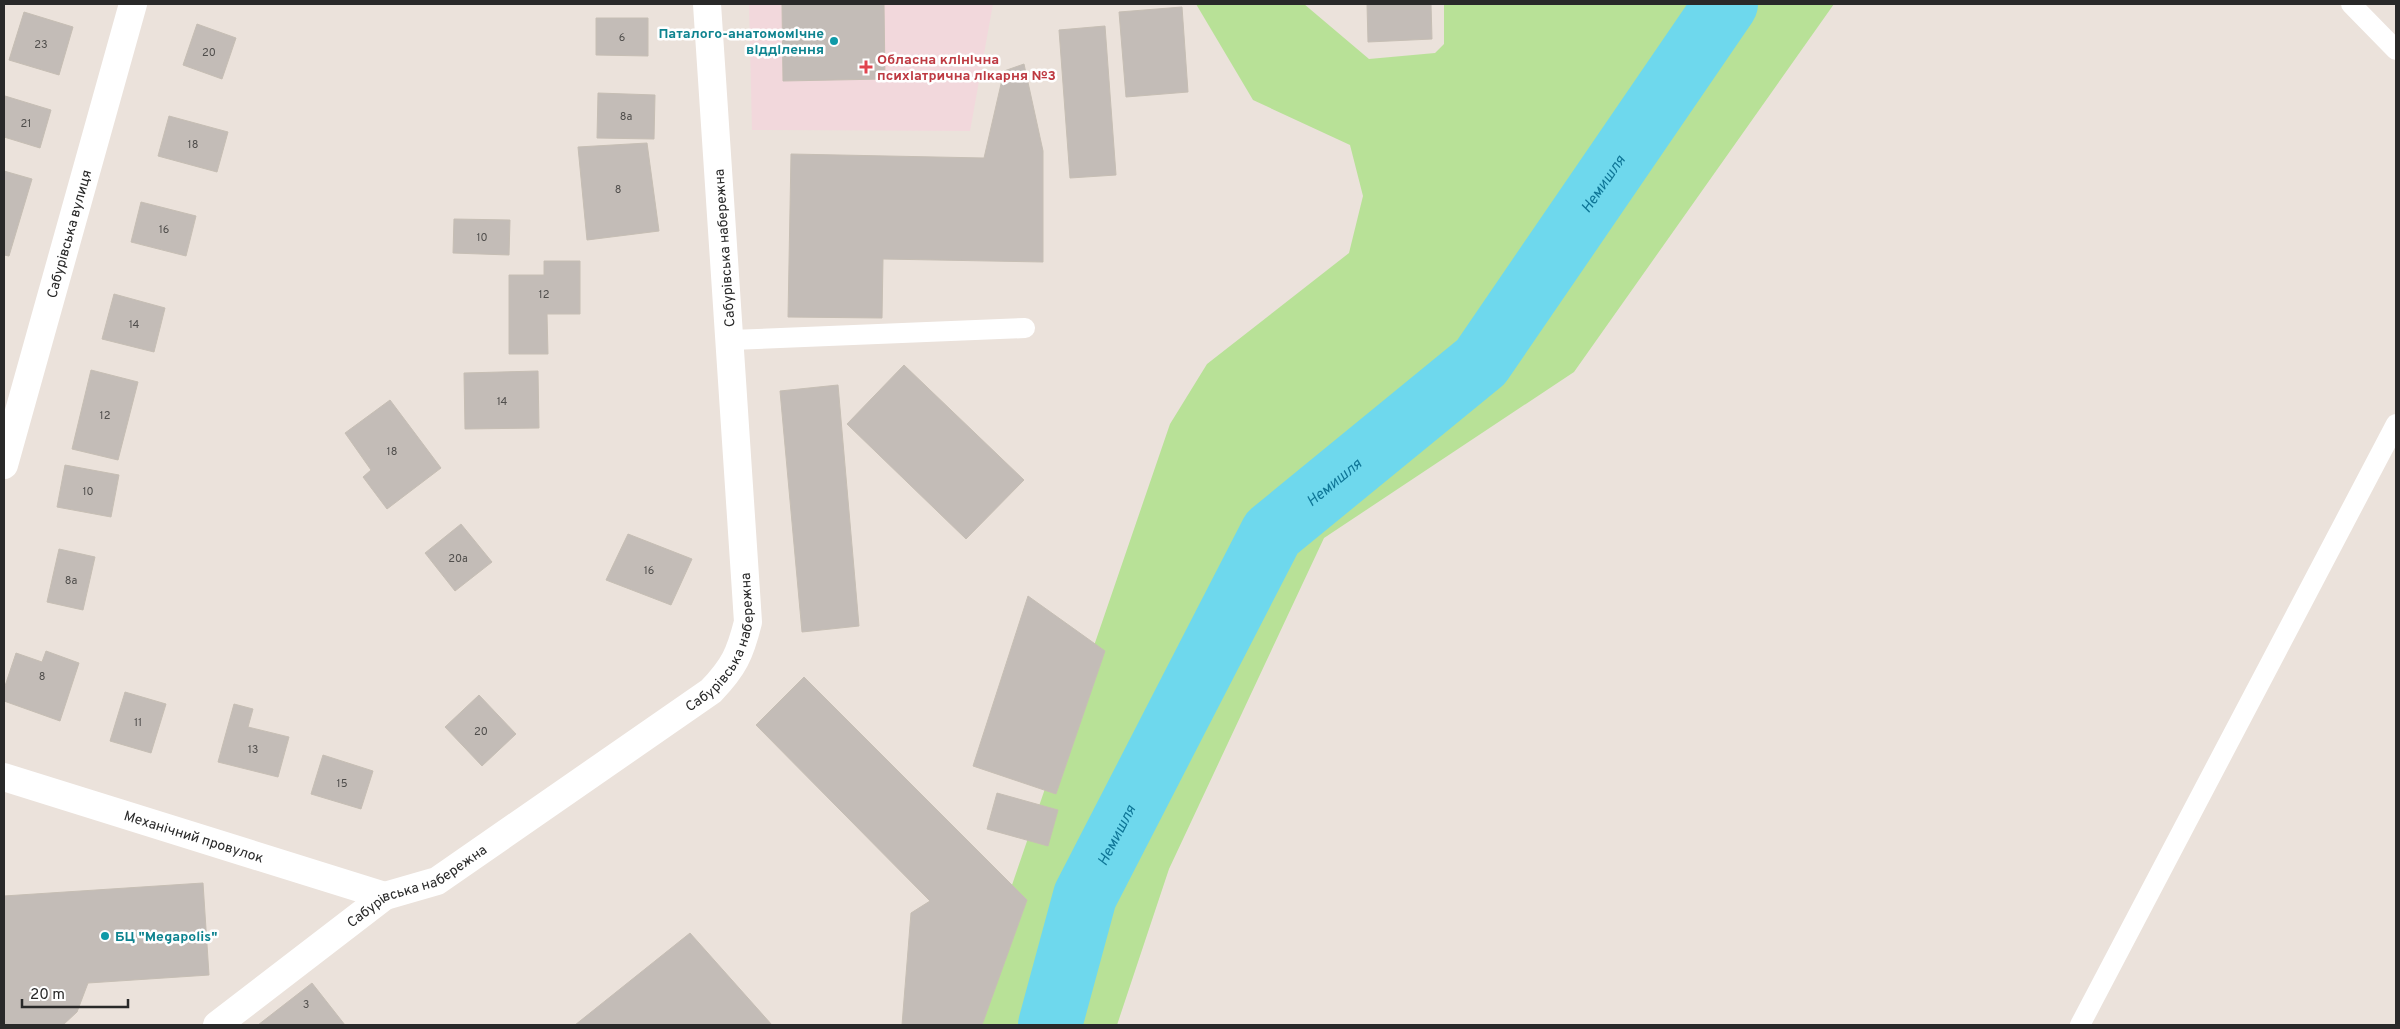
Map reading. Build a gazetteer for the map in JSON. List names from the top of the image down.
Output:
{
  "streets": {
    "street": ["Сабурівська вулиця", "Сабурівська набережна", "Механічний провулок"]
  },
  "crossings": [
    ["Сабурівська набережна", "Механічний провулок"]
  ],
  "water": ["Немишля"],
  "places": {
    "other": ["Паталого-анатомомічне відділення", "БЦ \"Megapolis\""],
    "health": ["Обласна клінічна психіатрична лікарня №3"]
  },
  "house_numbers": [
    "6",
    "23",
    "20",
    "8а",
    "21",
    "18",
    "8",
    "16",
    "10",
    "12",
    "14",
    "14",
    "12",
    "18",
    "10",
    "20а",
    "16",
    "8а",
    "8",
    "11",
    "20",
    "13",
    "15",
    "3"
  ],
  "scale_bar": "20 m"
}
